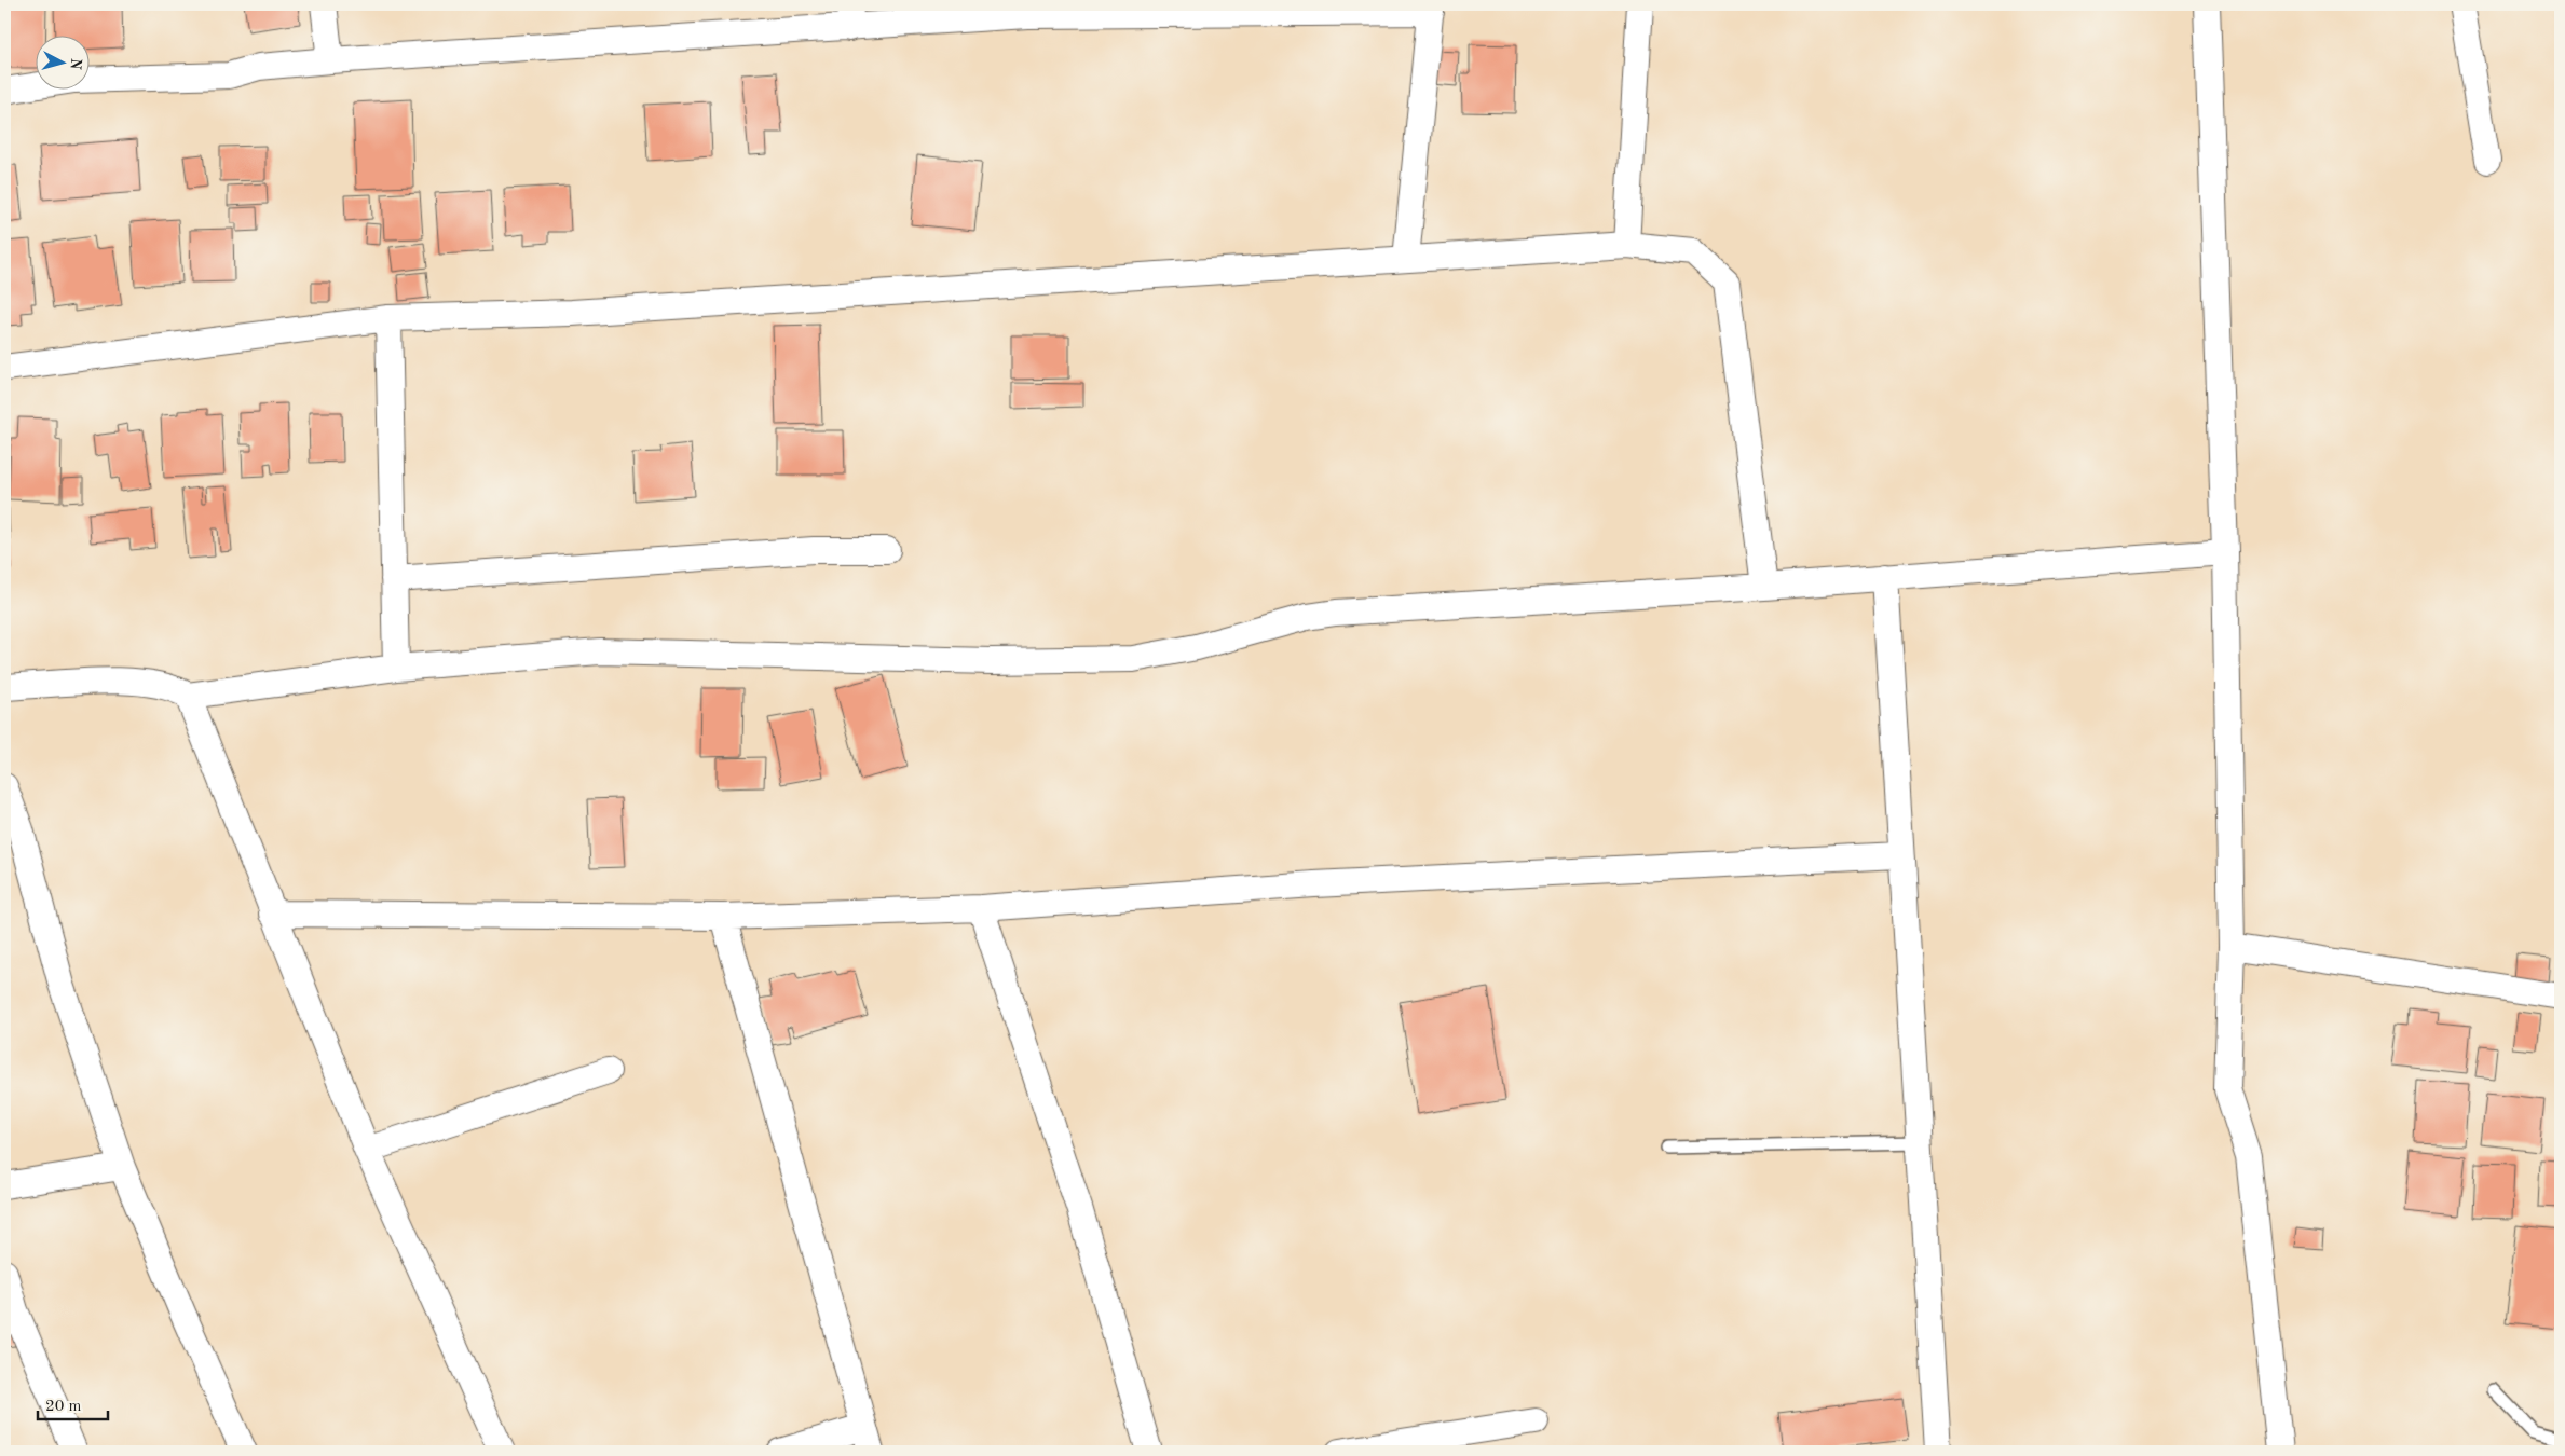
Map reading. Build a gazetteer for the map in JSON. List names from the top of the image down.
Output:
{
  "scale_bar": "20 m",
  "north": "right"
}
